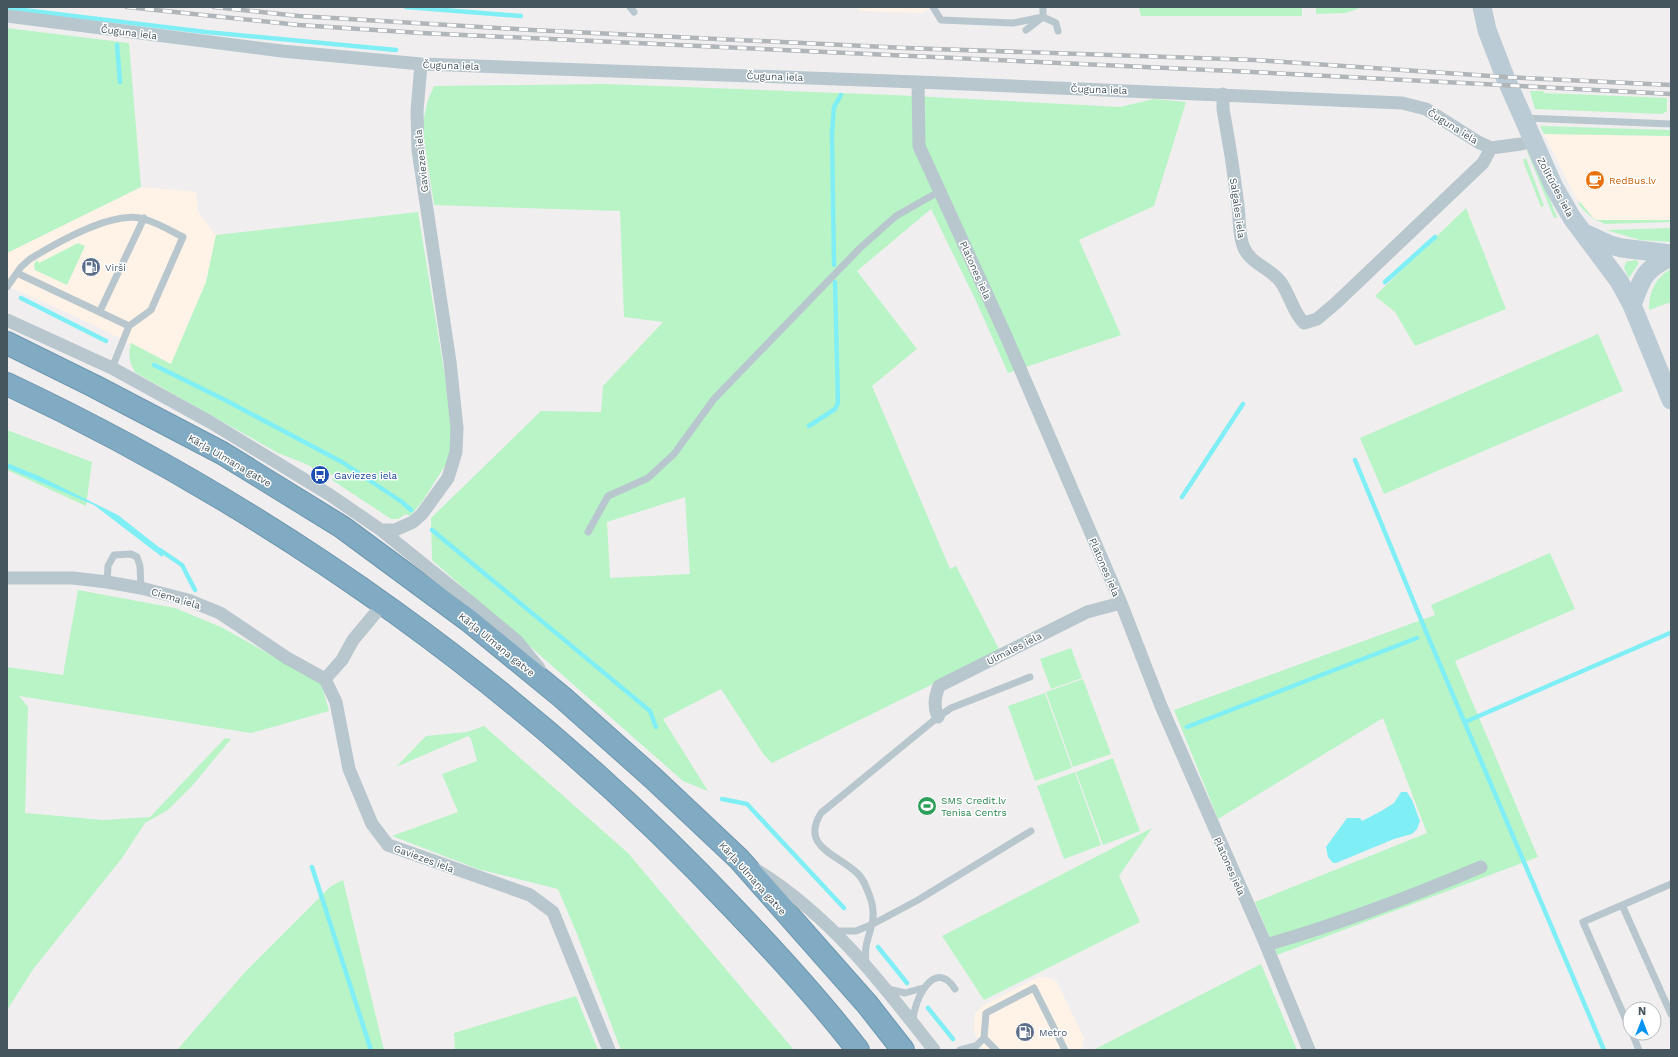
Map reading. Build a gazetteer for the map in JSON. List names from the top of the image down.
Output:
{
  "streets": {
    "highway": ["Kārļa Ulmaņa gatve"],
    "street": [
      "Čuguna iela",
      "Gaviezes iela",
      "Zolitūdes iela",
      "Salgales iela",
      "Platones iela",
      "Ciema iela",
      "Ulmales iela"
    ]
  },
  "crossings": [
    ["Čuguna iela", "Gaviezes iela"],
    ["Čuguna iela", "Salgales iela"],
    ["Čuguna iela", "Platones iela"],
    ["Gaviezes iela", "Ciema iela"],
    ["Platones iela", "Ulmales iela"]
  ],
  "places": {
    "cafe": ["RedBus.lv"],
    "fuel station": ["Virši", "Metro"],
    "bus stop": ["Gaviezes iela"],
    "sports": ["SMS Credit.lv Tenisa Centrs"]
  },
  "north": "top"
}
